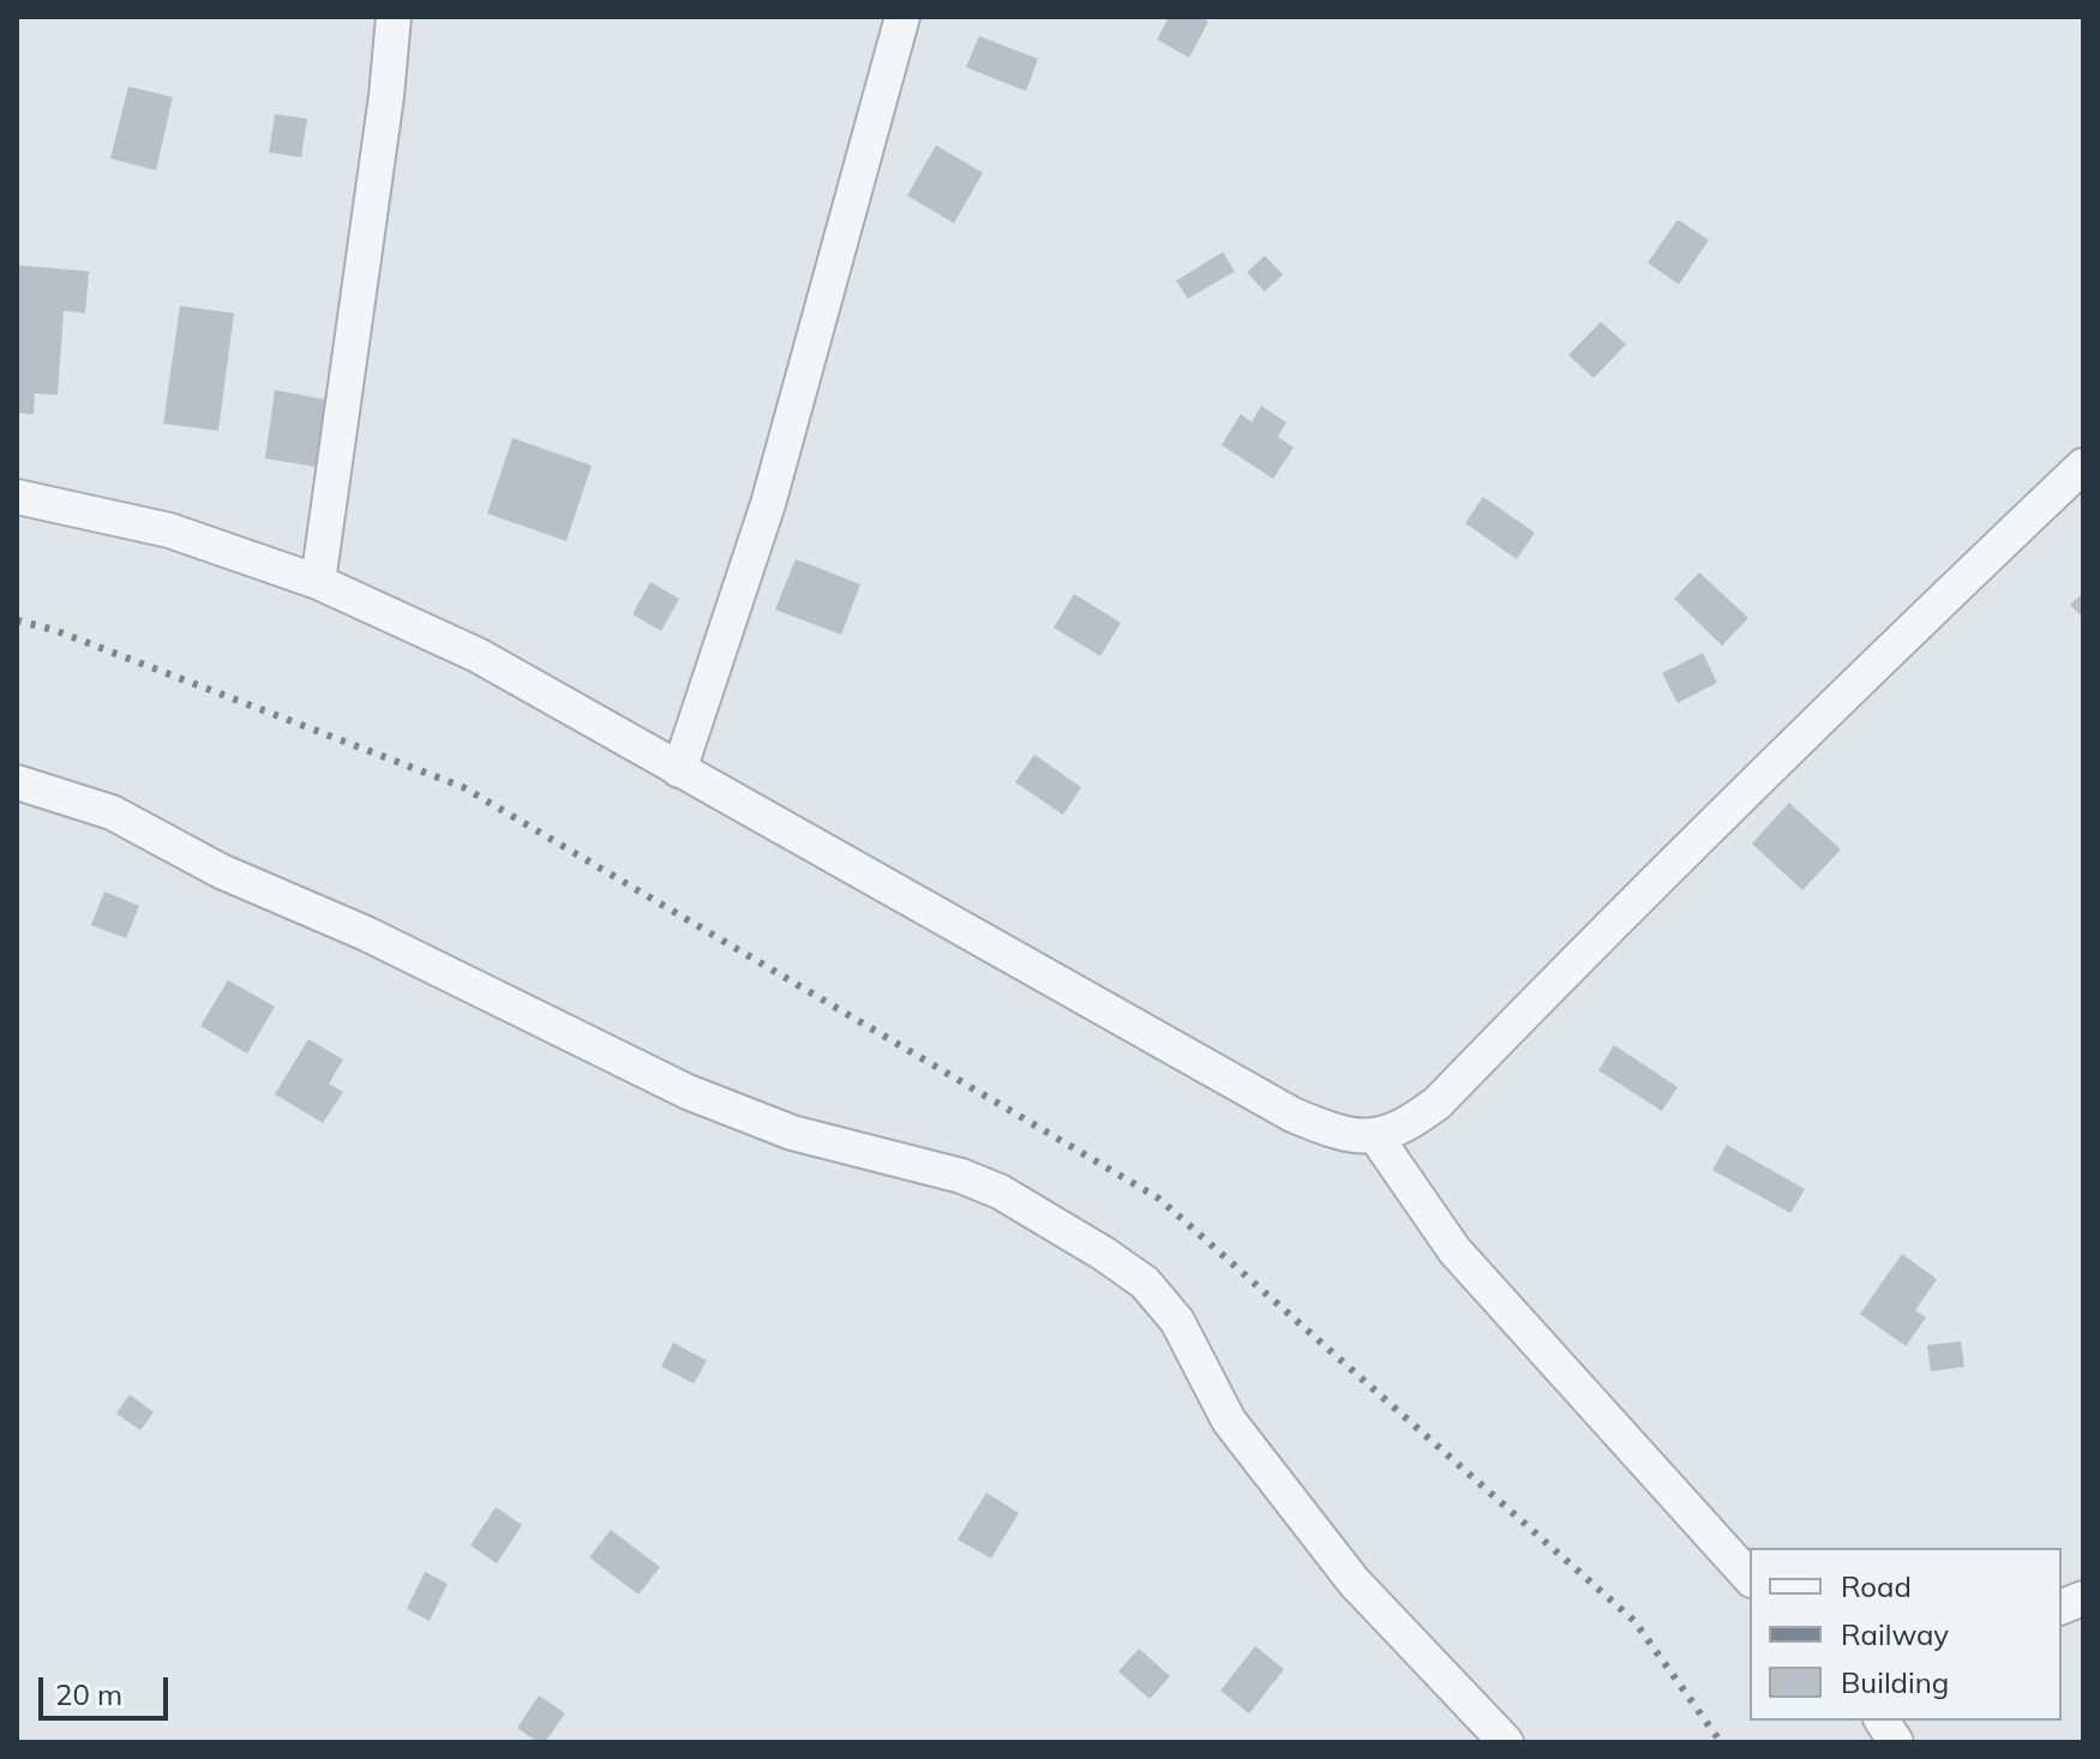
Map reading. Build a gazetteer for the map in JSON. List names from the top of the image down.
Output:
{
  "legend": ["Road", "Railway", "Building"],
  "scale_bar": "20 m"
}
